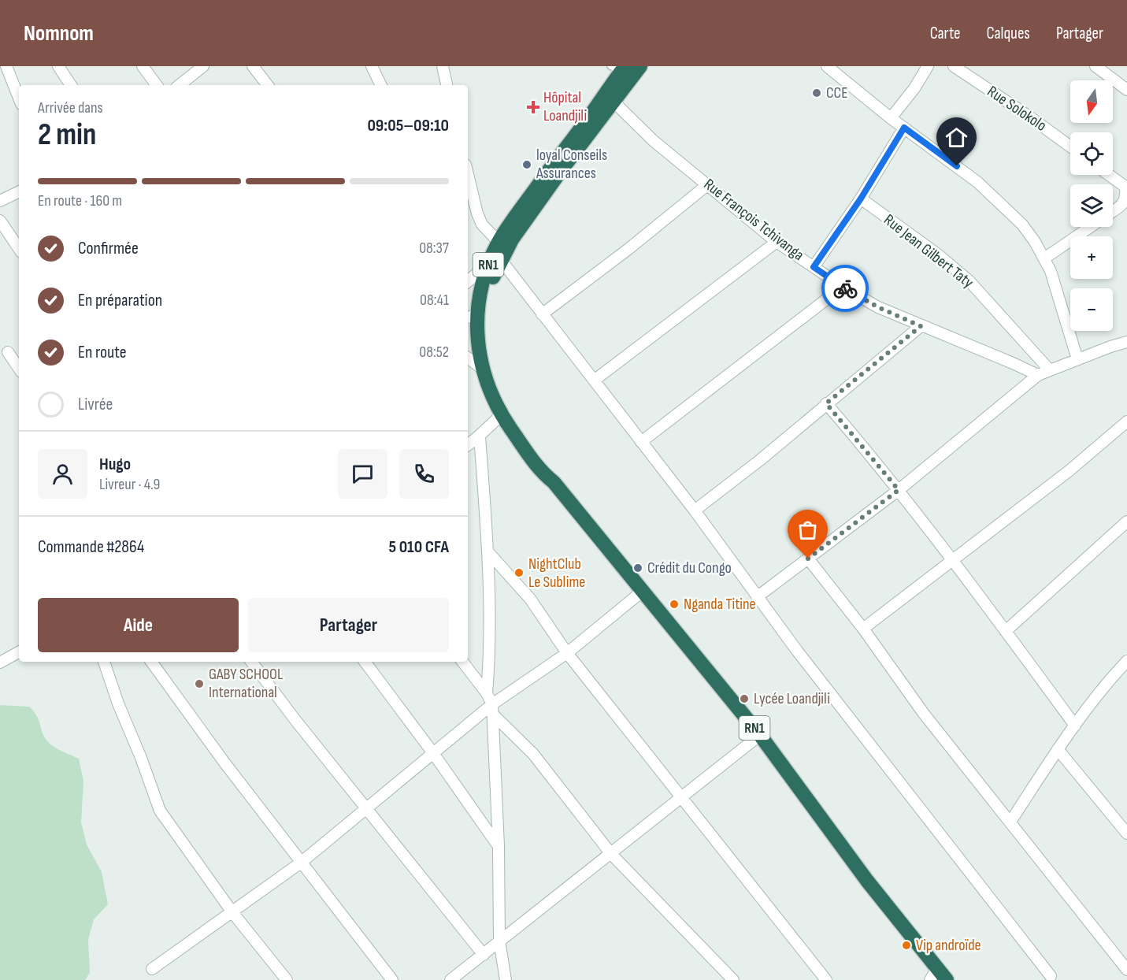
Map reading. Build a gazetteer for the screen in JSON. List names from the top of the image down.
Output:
{
  "streets": {
    "highway": ["RN1"],
    "street": ["Rue Solokolo", "Rue François Tchivanga", "Rue Jean Gilbert Taty"]
  },
  "crossings": [
    ["Rue François Tchivanga", "RN1"]
  ],
  "places": {
    "other": [
      "CCE",
      "loyal Conseils Assurances",
      "Crédit du Congo",
      "NightClub Le Sublime",
      "Nganda Titine",
      "GABY SCHOOL International",
      "Lycée Loandjili",
      "Vip androïde"
    ],
    "health": ["Hôpital Loandjili"]
  },
  "north": "bottom",
  "page": {
    "header": "Nomnom",
    "nav": ["Carte", "Calques", "Partager"],
    "map_buttons": ["+", "−"],
    "heading": ["2 min", "Arrivée dans", "09:05–09:10"],
    "panel": [
      "Hugo",
      "Livreur · 4.9",
      "Commande #2864",
      "5 010 CFA"
    ],
    "bar": "En route · 160 m",
    "list": [
      ["Confirmée", "08:37"],
      ["En préparation", "08:41"],
      ["En route", "08:52"],
      "Livrée"
    ],
    "buttons": ["Aide", "Partager"]
  }
}
